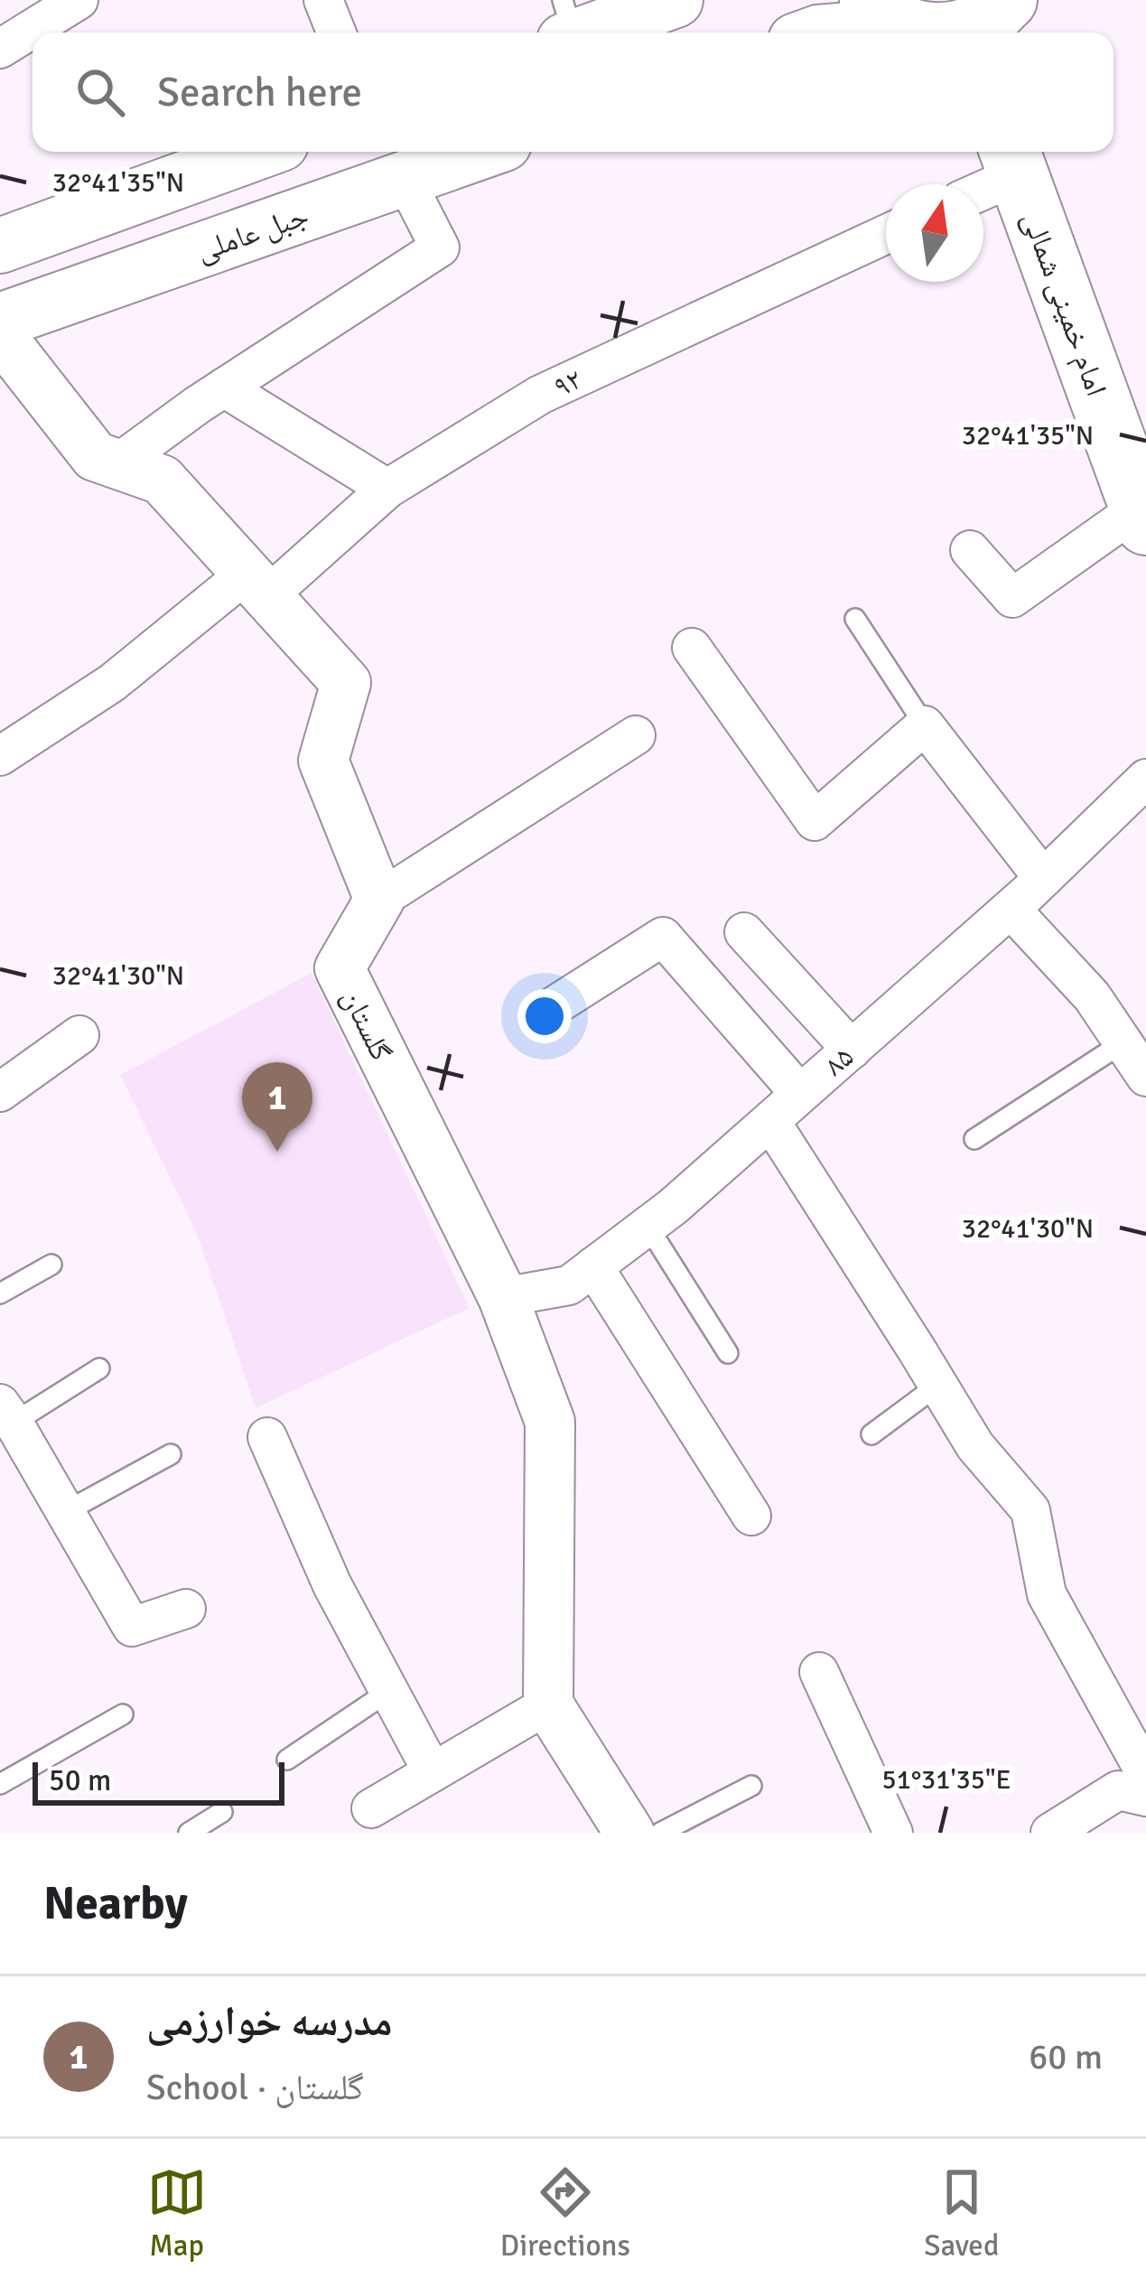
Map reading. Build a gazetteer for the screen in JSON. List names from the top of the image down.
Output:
{
  "streets": {
    "main road": ["جبل عاملی", "امام خمینی شمالی"],
    "street": ["۹۲", "گلستان", "۸۵"]
  },
  "crossings": [
    ["گلستان", "۸۵"]
  ],
  "scale_bar": "50 m",
  "north": "top",
  "page": {
    "search": "Search here",
    "pins": "1",
    "scale": "50 m",
    "heading": "Nearby",
    "list": [
      {
        "mark": "1",
        "name": "مدرسه خوارزمی",
        "note": "School · گلستان",
        "value": "60 m"
      }
    ],
    "nav": ["Map", "Directions", "Saved"]
  },
  "coordinates": ["32°41'35\"N", "32°41'30\"N", "51°31'35\"E"]
}
